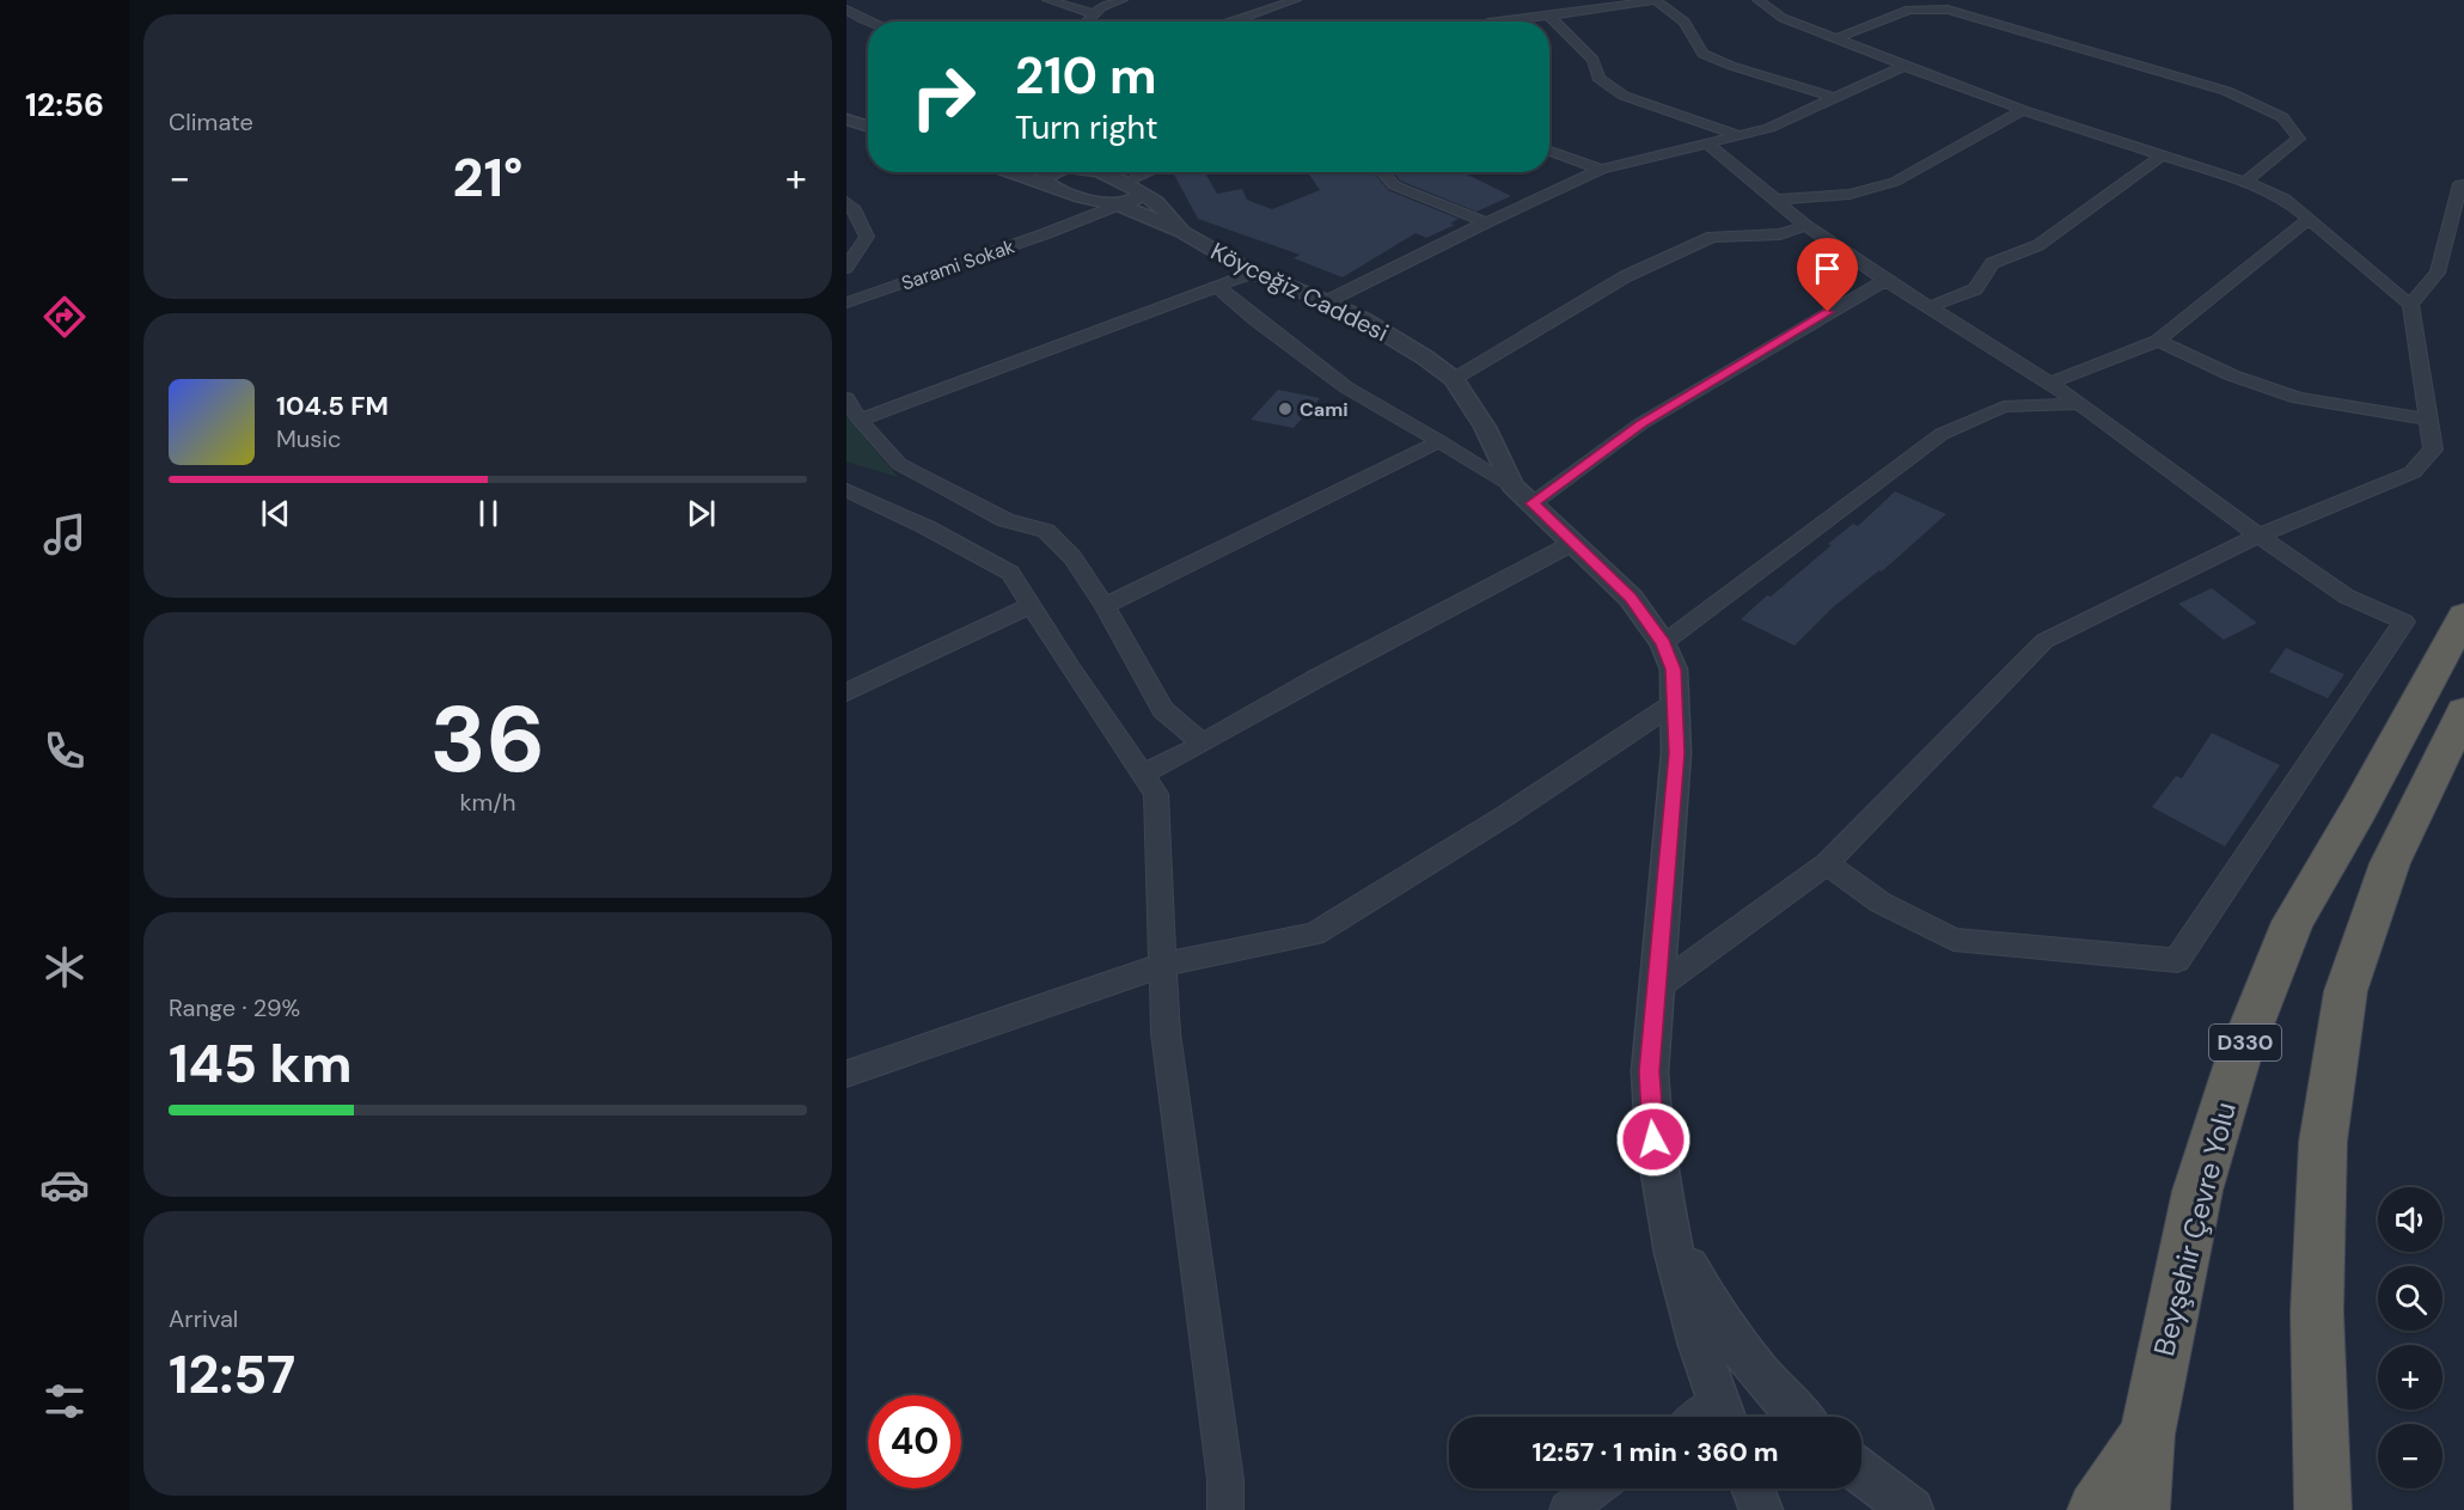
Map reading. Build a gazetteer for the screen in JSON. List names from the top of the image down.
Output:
{
  "streets": {
    "highway": ["D330", "Beyşehir Çevre Yolu"],
    "street": ["Sarami Sokak", "Köyceğiz Caddesi"]
  },
  "crossings": [
    ["Sarami Sokak", "Köyceğiz Caddesi"]
  ],
  "places": ["Cami"],
  "page": {
    "tabs": "12:56",
    "tile": [
      "Climate",
      ["36", "km/h"],
      ["Range · 29%", "145 km"],
      ["Arrival", "12:57"]
    ],
    "turn": ["210 m", "Turn right"],
    "heat": ["−", "21°", "+"],
    "song": ["104.5 FM", "Music"],
    "map_buttons": ["+", "−"],
    "limit": "40",
    "trip": "12:57 · 1 min · 360 m"
  }
}
